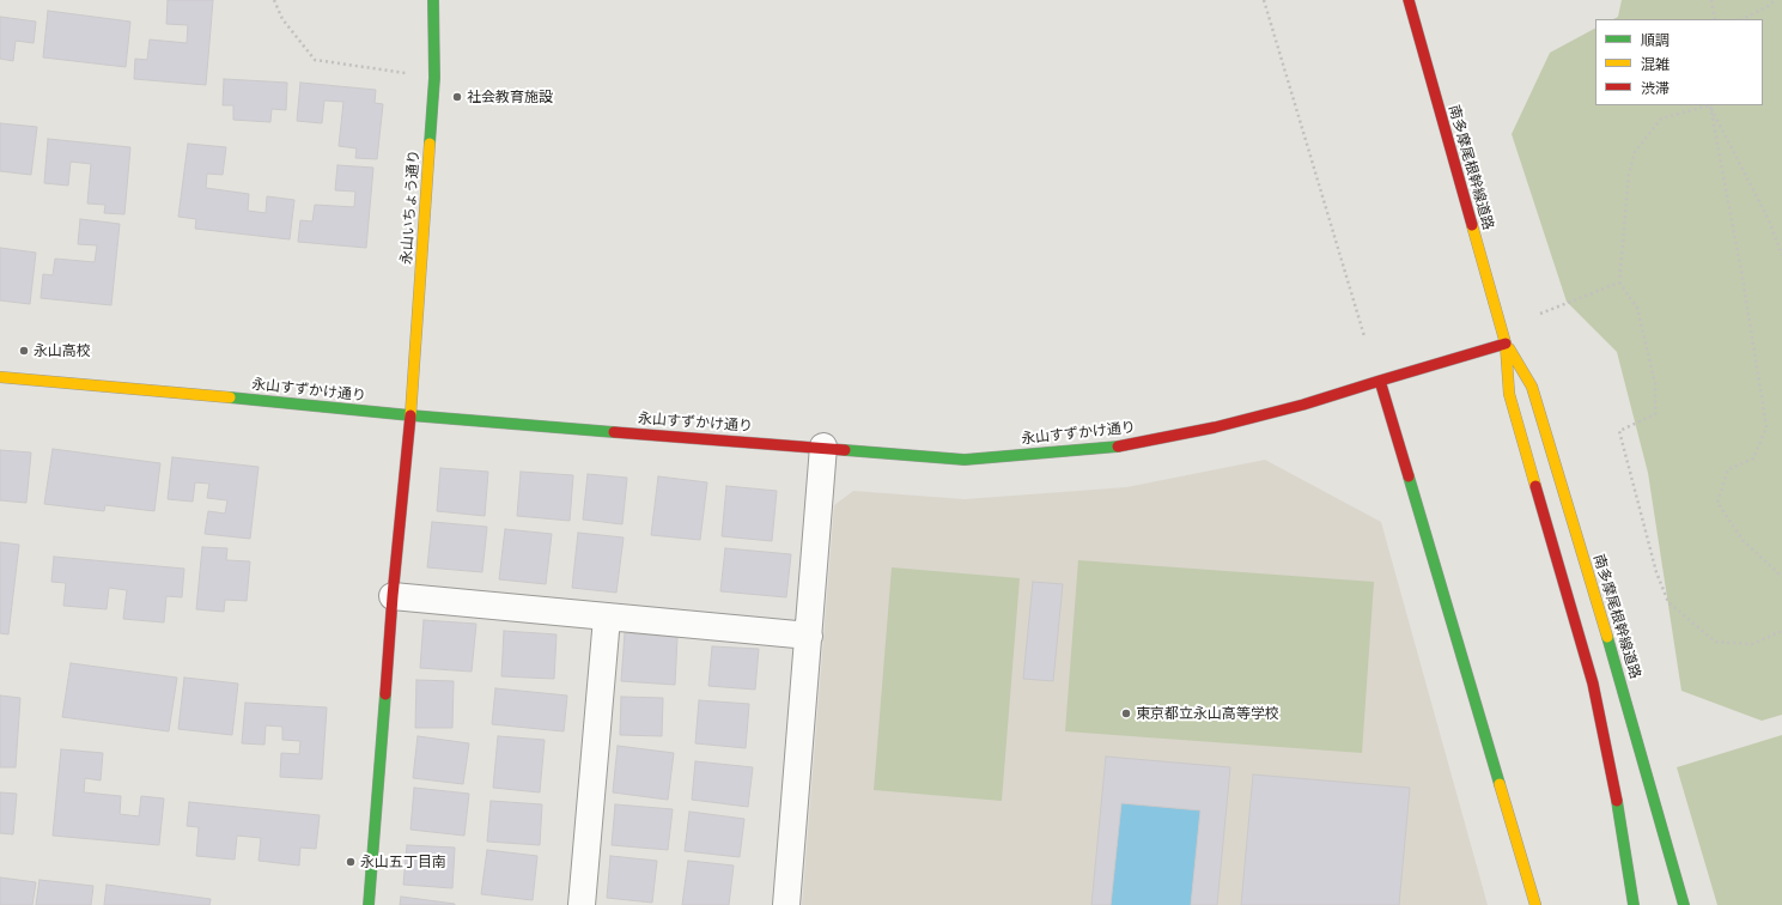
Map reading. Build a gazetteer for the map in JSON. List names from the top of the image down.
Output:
{
  "streets": {
    "street": ["南多摩尾根幹線道路", "永山いちょう通り", "永山すずかけ通り"]
  },
  "crossings": [
    ["永山いちょう通り", "永山すずかけ通り"]
  ],
  "places": [
    "社会教育施設",
    "永山高校",
    "東京都立永山高等学校",
    "永山五丁目南"
  ],
  "legend": ["順調", "混雑", "渋滞"]
}
